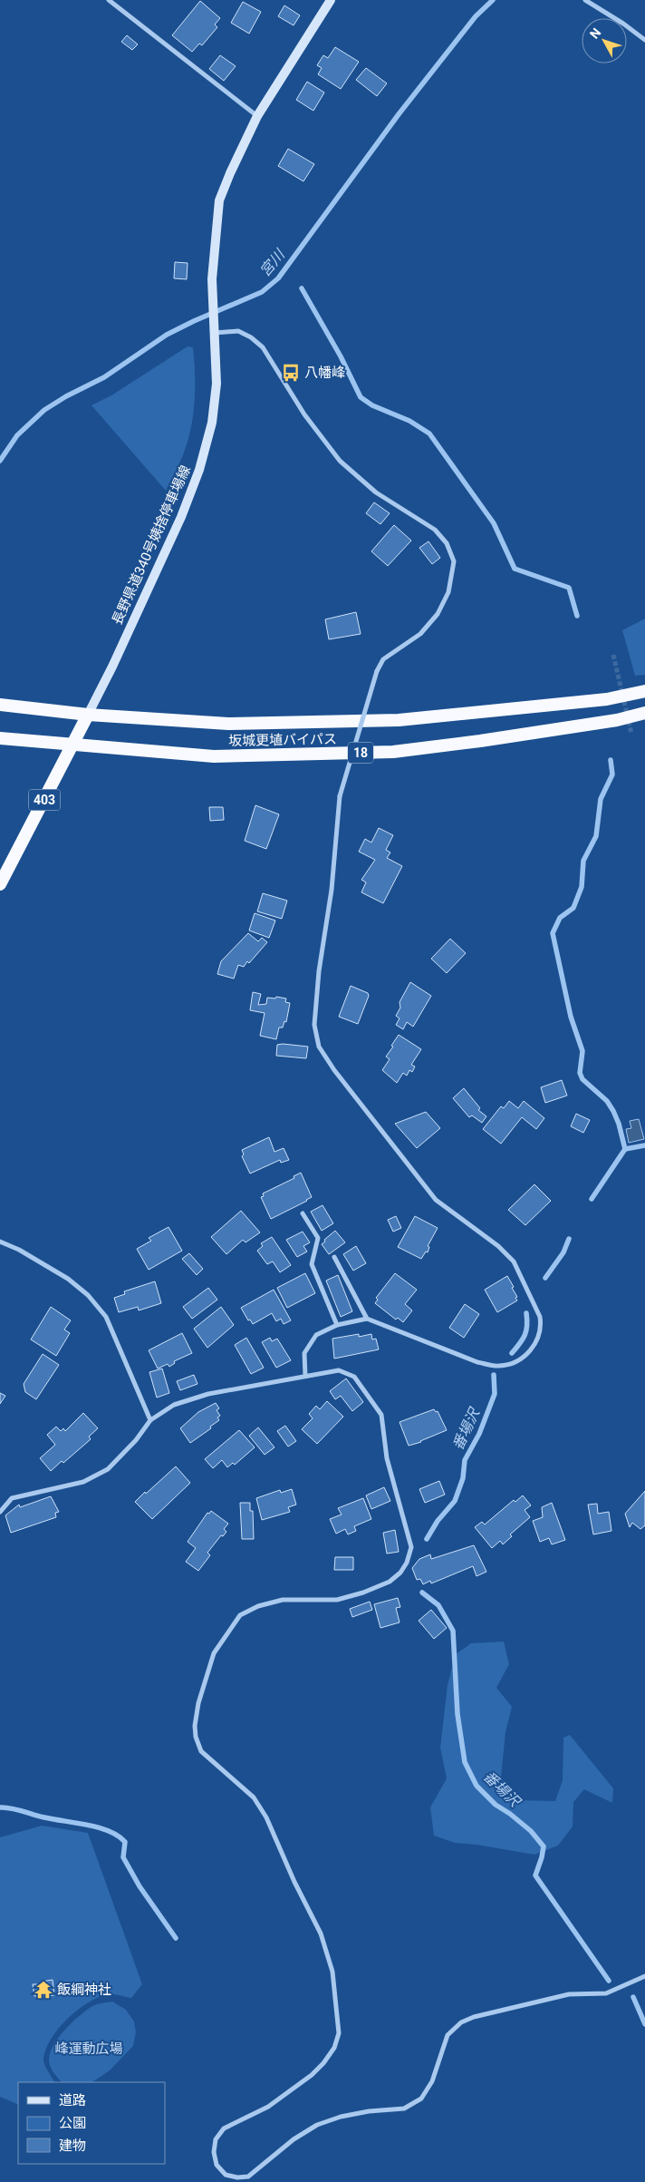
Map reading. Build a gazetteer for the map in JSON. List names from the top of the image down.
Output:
{
  "streets": {
    "highway": ["坂城更埴バイパス", "18", "403"],
    "main road": ["長野県道340号姨捨停車場線"]
  },
  "crossings": [
    ["長野県道340号姨捨停車場線", "坂城更埴バイパス"],
    ["長野県道340号姨捨停車場線", "403"],
    ["坂城更埴バイパス", "403"]
  ],
  "water": ["宮川", "番場沢"],
  "parks": ["峰運動広場"],
  "places": {
    "bus stop": ["八幡峰"],
    "temple": ["飯綱神社"]
  },
  "legend": ["道路", "公園", "建物"],
  "north": "top left"
}
